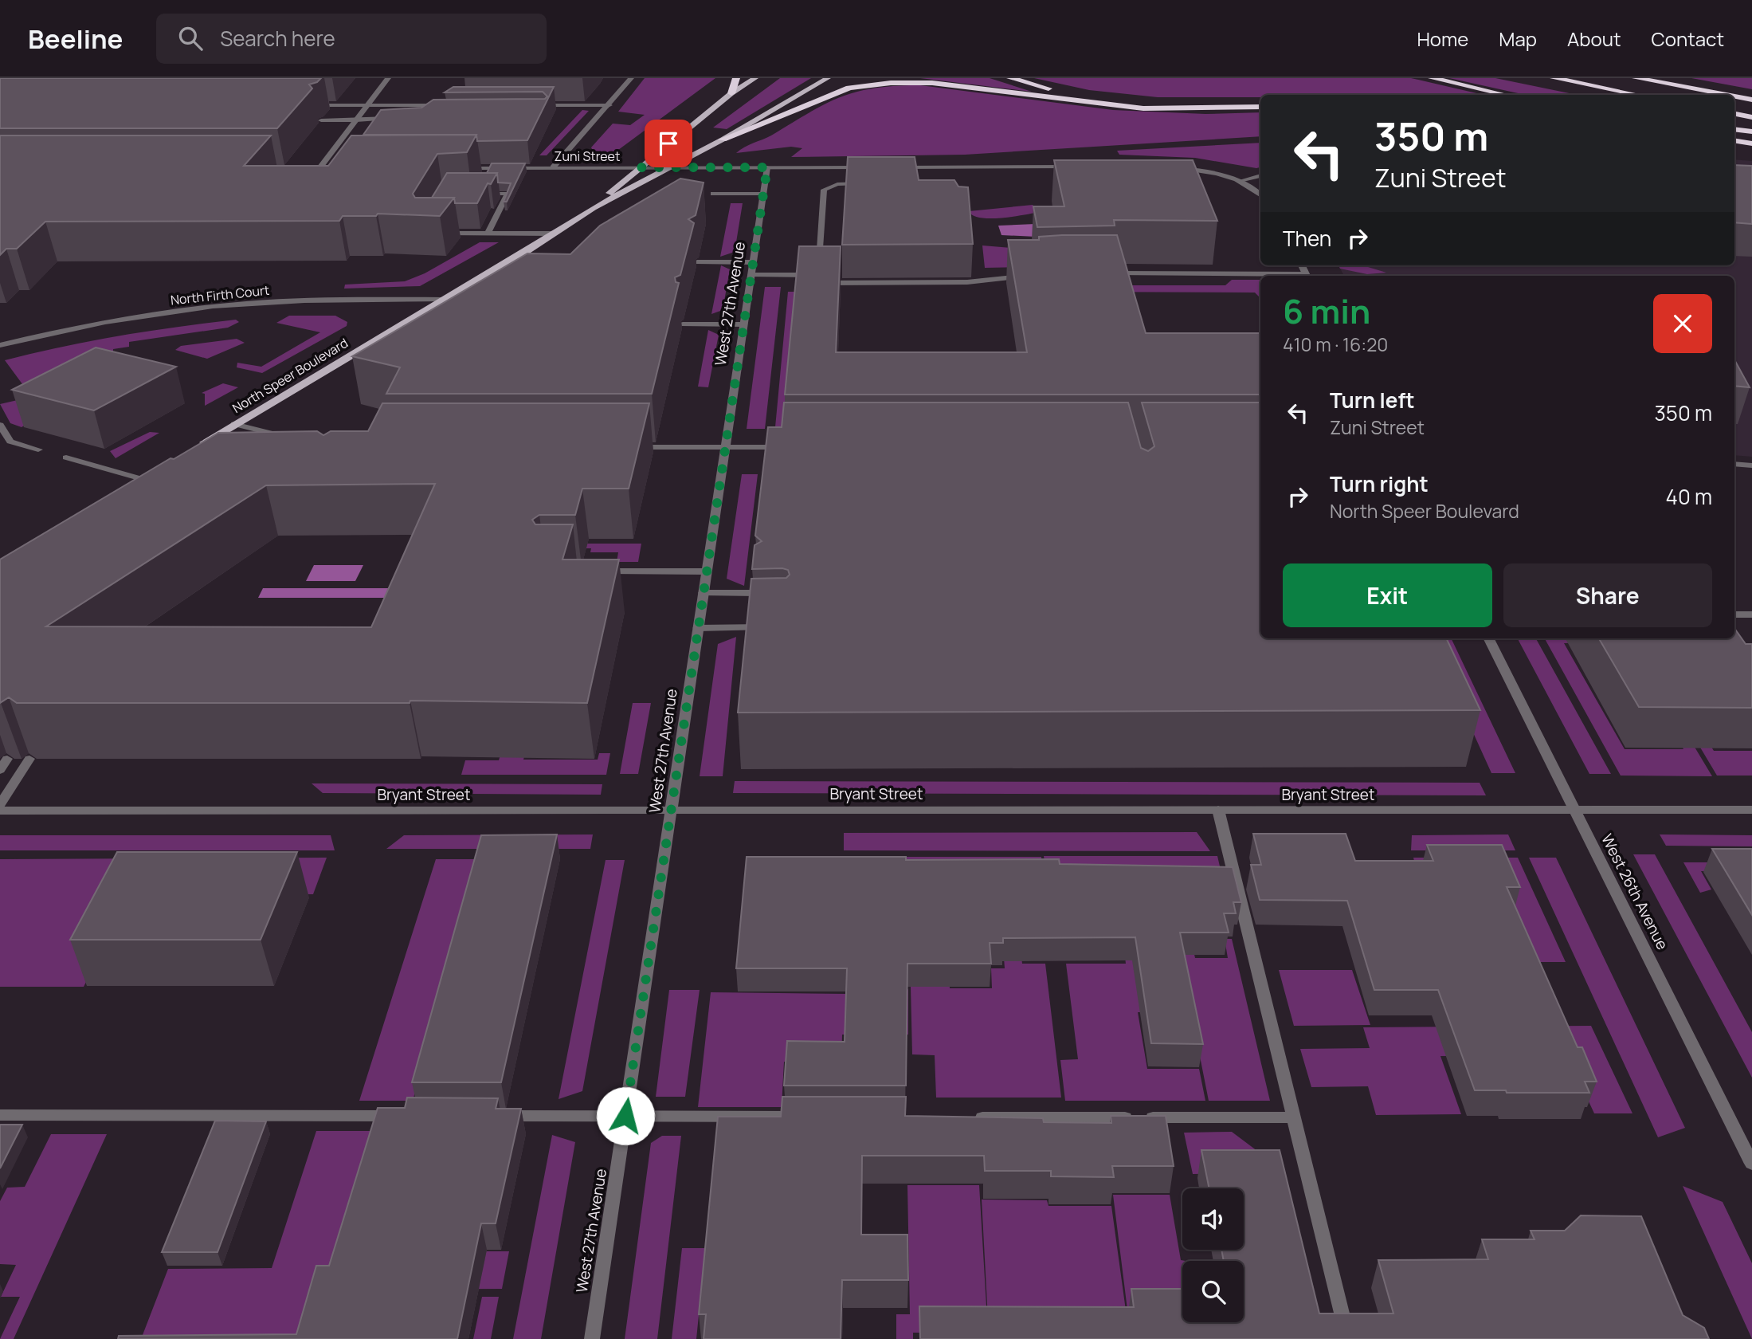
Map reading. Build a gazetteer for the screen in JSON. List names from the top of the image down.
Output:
{
  "streets": {
    "main road": ["North Speer Boulevard"],
    "street": [
      "Zuni Street",
      "North Firth Court",
      "West 27th Avenue",
      "Bryant Street",
      "West 26th Avenue"
    ]
  },
  "crossings": [
    ["Zuni Street", "West 27th Avenue"],
    ["Zuni Street", "North Speer Boulevard"],
    ["North Firth Court", "North Speer Boulevard"],
    ["West 27th Avenue", "Bryant Street"],
    ["Bryant Street", "West 26th Avenue"]
  ],
  "page": {
    "header": "Beeline",
    "search": "Search here",
    "nav": [
      "Home",
      "Map",
      "About",
      "Contact"
    ],
    "turn": ["350 m", "Zuni Street"],
    "then": "Then",
    "heading": ["6 min", "410 m · 16:20"],
    "list": [
      {
        "name": "Turn left",
        "note": "Zuni Street",
        "value": "350 m"
      },
      {
        "name": "Turn right",
        "note": "North Speer Boulevard",
        "value": "40 m"
      }
    ],
    "buttons": ["Exit", "Share"]
  }
}
